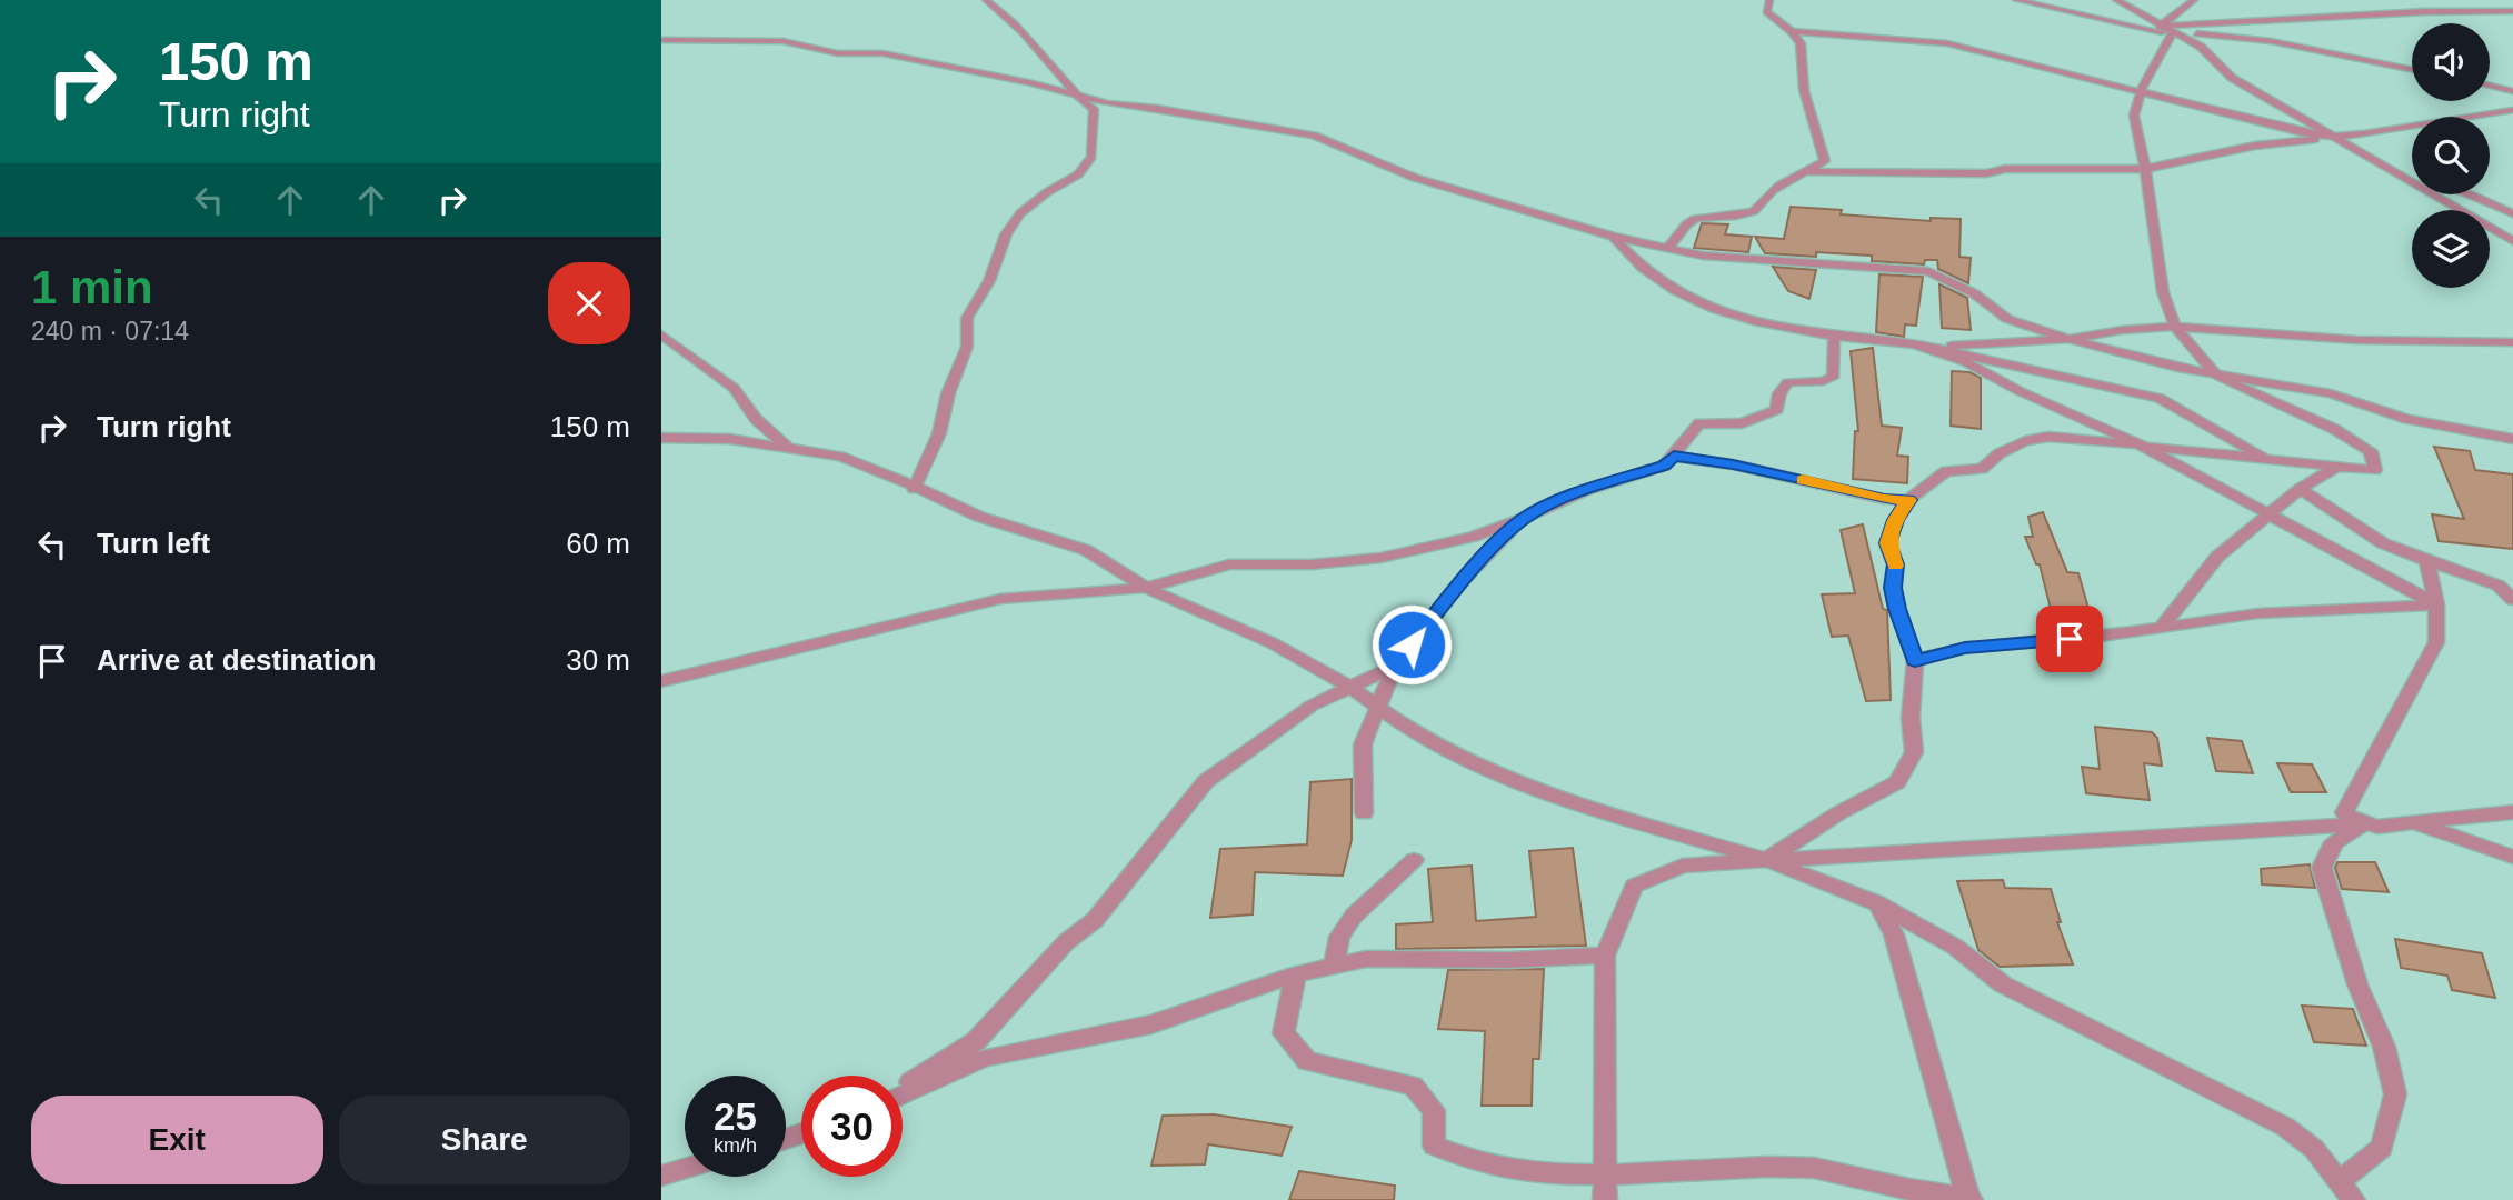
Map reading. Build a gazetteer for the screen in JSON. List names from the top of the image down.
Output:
{
  "page": {
    "turn": ["150 m", "Turn right"],
    "heading": ["1 min", "240 m · 07:14"],
    "list": [
      {
        "name": "Turn right",
        "value": "150 m"
      },
      {
        "name": "Turn left",
        "value": "60 m"
      },
      {
        "name": "Arrive at destination",
        "value": "30 m"
      }
    ],
    "speed": "25 km/h",
    "limit": "30",
    "buttons": ["Exit", "Share"]
  }
}
